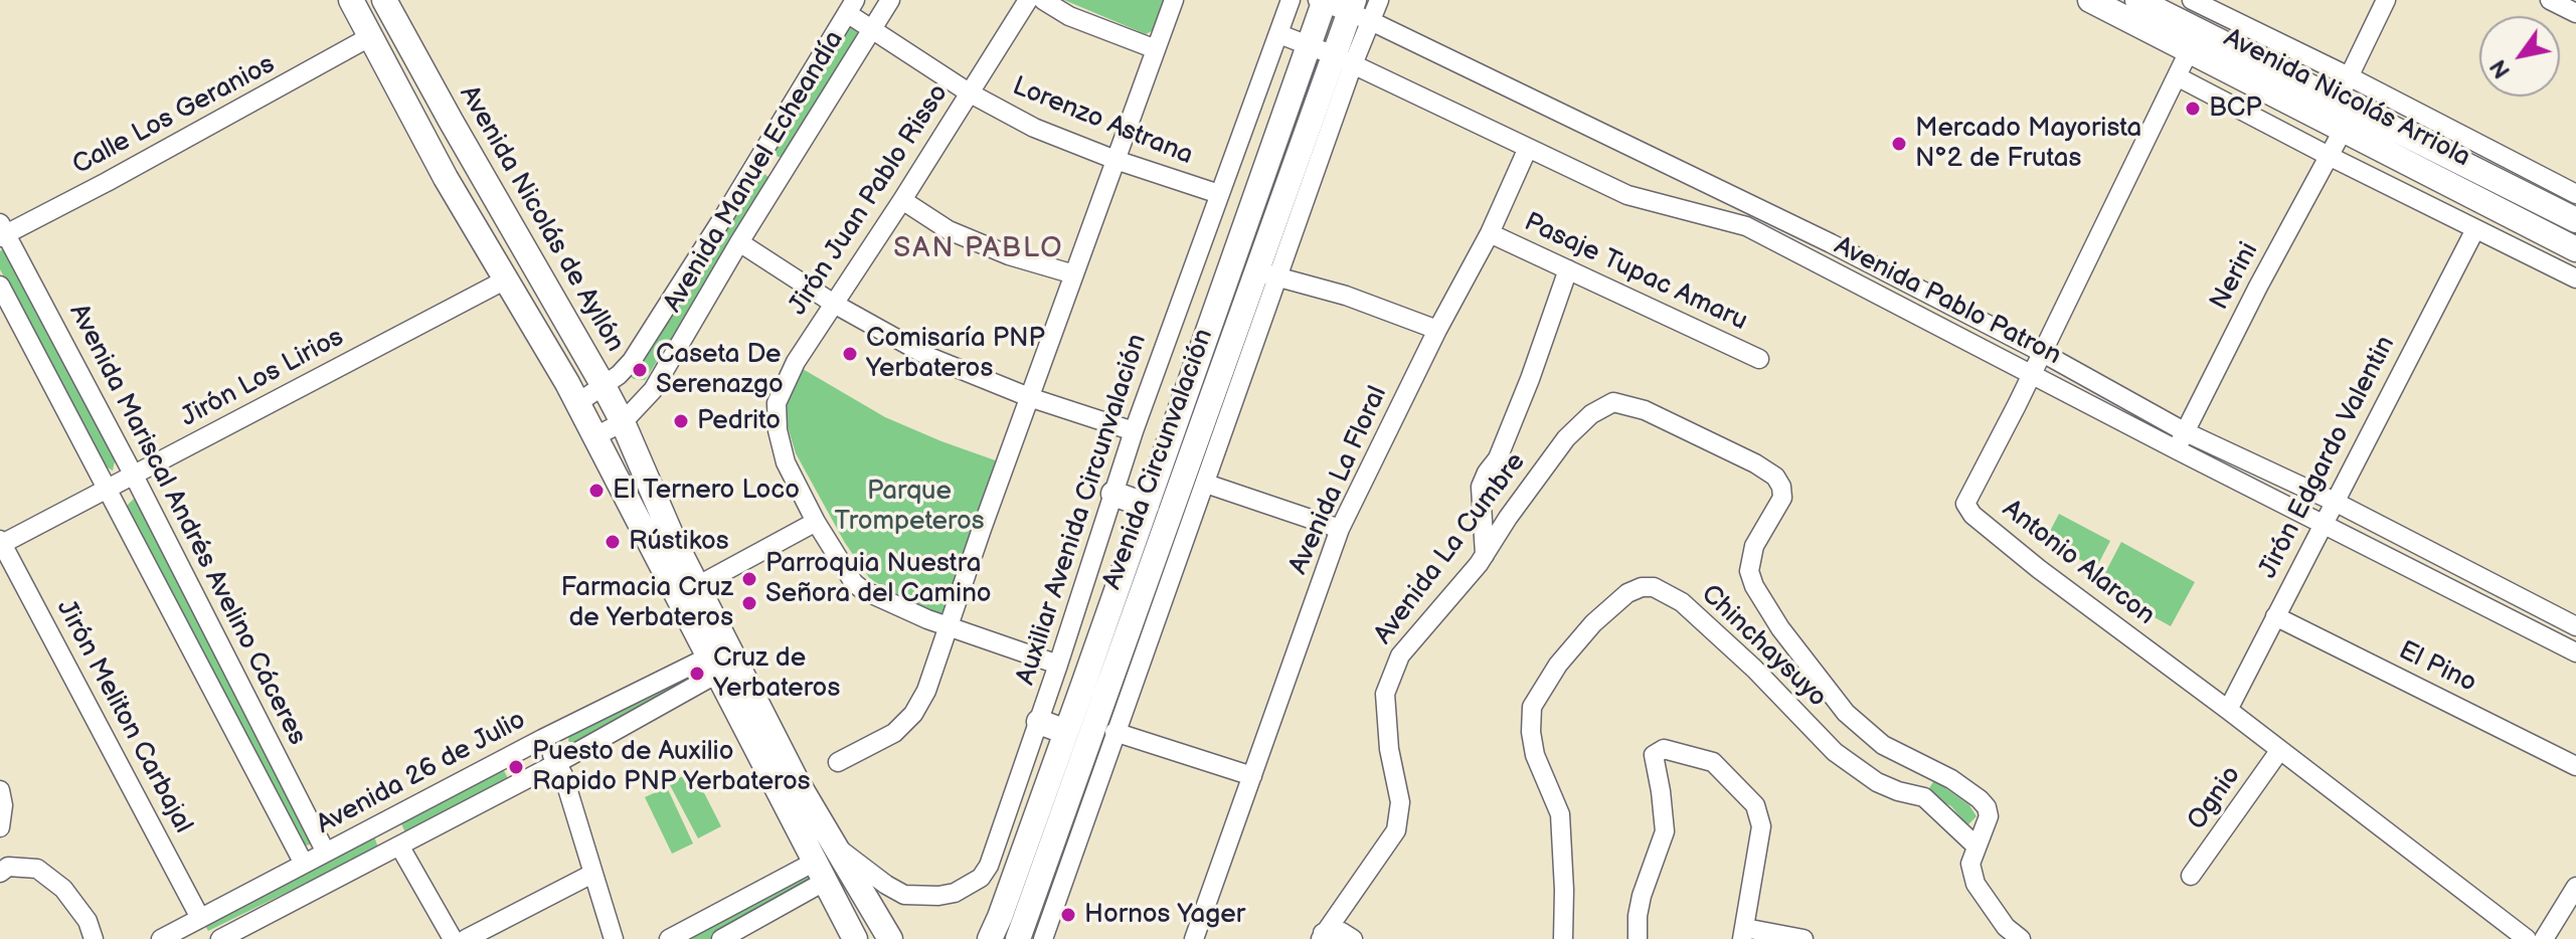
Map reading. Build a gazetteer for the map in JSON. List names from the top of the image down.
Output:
{
  "streets": {
    "main road": ["Avenida Nicolás Arriola", "Avenida Nicolás de Ayllón", "Avenida Circunvalación"],
    "street": [
      "Calle Los Geranios",
      "Lorenzo Astrana",
      "Avenida Manuel Echeandía",
      "Jirón Juan Pablo Risso",
      "Pasaje Tupac Amaru",
      "Nerini",
      "Avenida Pablo Patron",
      "Jirón Los Lirios",
      "Jirón Edgardo Valentin",
      "Avenida La Floral",
      "Auxiliar Avenida Circunvalación",
      "Avenida Mariscal Andrés Avelino Cáceres",
      "Avenida La Cumbre",
      "Antonio Alarcon",
      "Chinchaysuyo",
      "El Pino",
      "Jirón Meliton Carbajal",
      "Avenida 26 de Julio",
      "Ognio"
    ]
  },
  "crossings": [
    ["Avenida Nicolás Arriola", "Nerini"],
    ["Avenida Nicolás Arriola", "Antonio Alarcon"],
    ["Calle Los Geranios", "Avenida Mariscal Andrés Avelino Cáceres"],
    ["Lorenzo Astrana", "Avenida Manuel Echeandía"],
    ["Lorenzo Astrana", "Jirón Juan Pablo Risso"],
    ["Lorenzo Astrana", "Auxiliar Avenida Circunvalación"],
    ["Avenida Manuel Echeandía", "Avenida Nicolás de Ayllón"],
    ["Jirón Juan Pablo Risso", "Auxiliar Avenida Circunvalación"],
    ["Avenida Nicolás de Ayllón", "Auxiliar Avenida Circunvalación"],
    ["Pasaje Tupac Amaru", "Avenida La Floral"],
    ["Nerini", "Avenida Pablo Patron"],
    ["Avenida Pablo Patron", "Jirón Edgardo Valentin"],
    ["Avenida Pablo Patron", "Avenida Circunvalación"],
    ["Avenida Pablo Patron", "Avenida La Floral"],
    ["Avenida Pablo Patron", "Auxiliar Avenida Circunvalación"],
    ["Avenida Pablo Patron", "Antonio Alarcon"],
    ["Jirón Los Lirios", "Avenida Mariscal Andrés Avelino Cáceres"],
    ["Jirón Los Lirios", "Jirón Meliton Carbajal"],
    ["Jirón Edgardo Valentin", "Antonio Alarcon"],
    ["Jirón Edgardo Valentin", "El Pino"],
    ["Avenida Mariscal Andrés Avelino Cáceres", "Avenida 26 de Julio"],
    ["Avenida La Cumbre", "Chinchaysuyo"],
    ["Antonio Alarcon", "Ognio"],
    ["Jirón Meliton Carbajal", "Avenida 26 de Julio"]
  ],
  "districts": ["SAN PABLO"],
  "parks": ["Parque Trompeteros"],
  "places": [
    "BCP",
    "Mercado Mayorista N°2 de Frutas",
    "Comisaría PNP Yerbateros",
    "Caseta De Serenazgo",
    "Pedrito",
    "El Ternero Loco",
    "Rústikos",
    "Parroquia Nuestra Señora del Camino",
    "Farmacia Cruz de Yerbateros",
    "Cruz de Yerbateros",
    "Puesto de Auxilio Rapido PNP Yerbateros",
    "Hornos Yager"
  ],
  "north": "bottom left"
}
